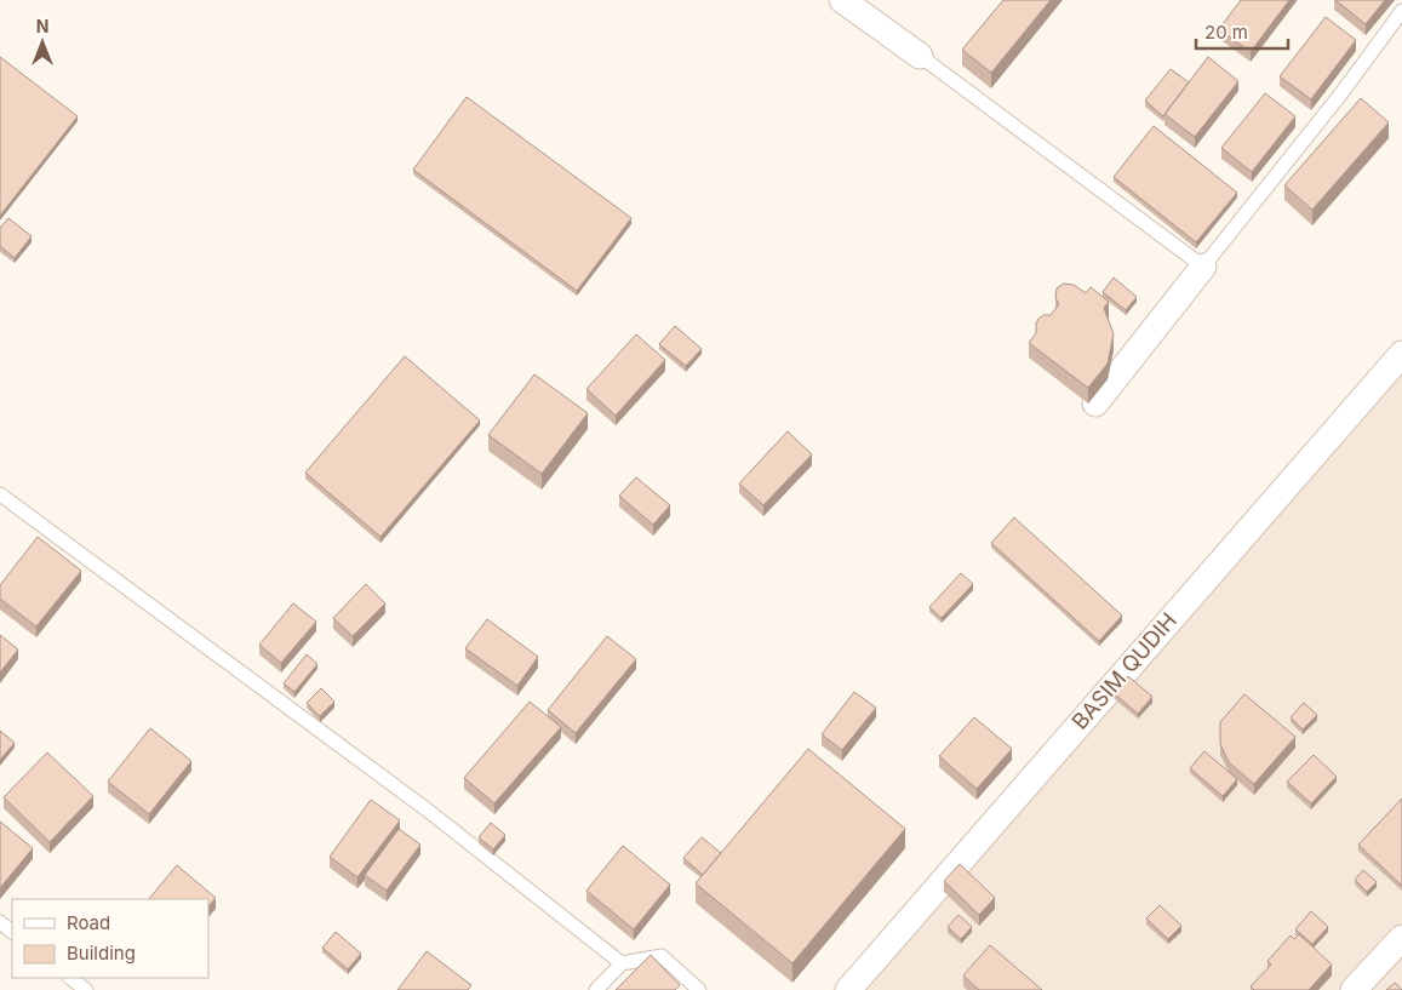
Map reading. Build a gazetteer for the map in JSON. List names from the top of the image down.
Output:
{
  "streets": {
    "street": ["BASIM QUDIH"]
  },
  "legend": ["Road", "Building"],
  "scale_bar": "20 m",
  "north": "top"
}
